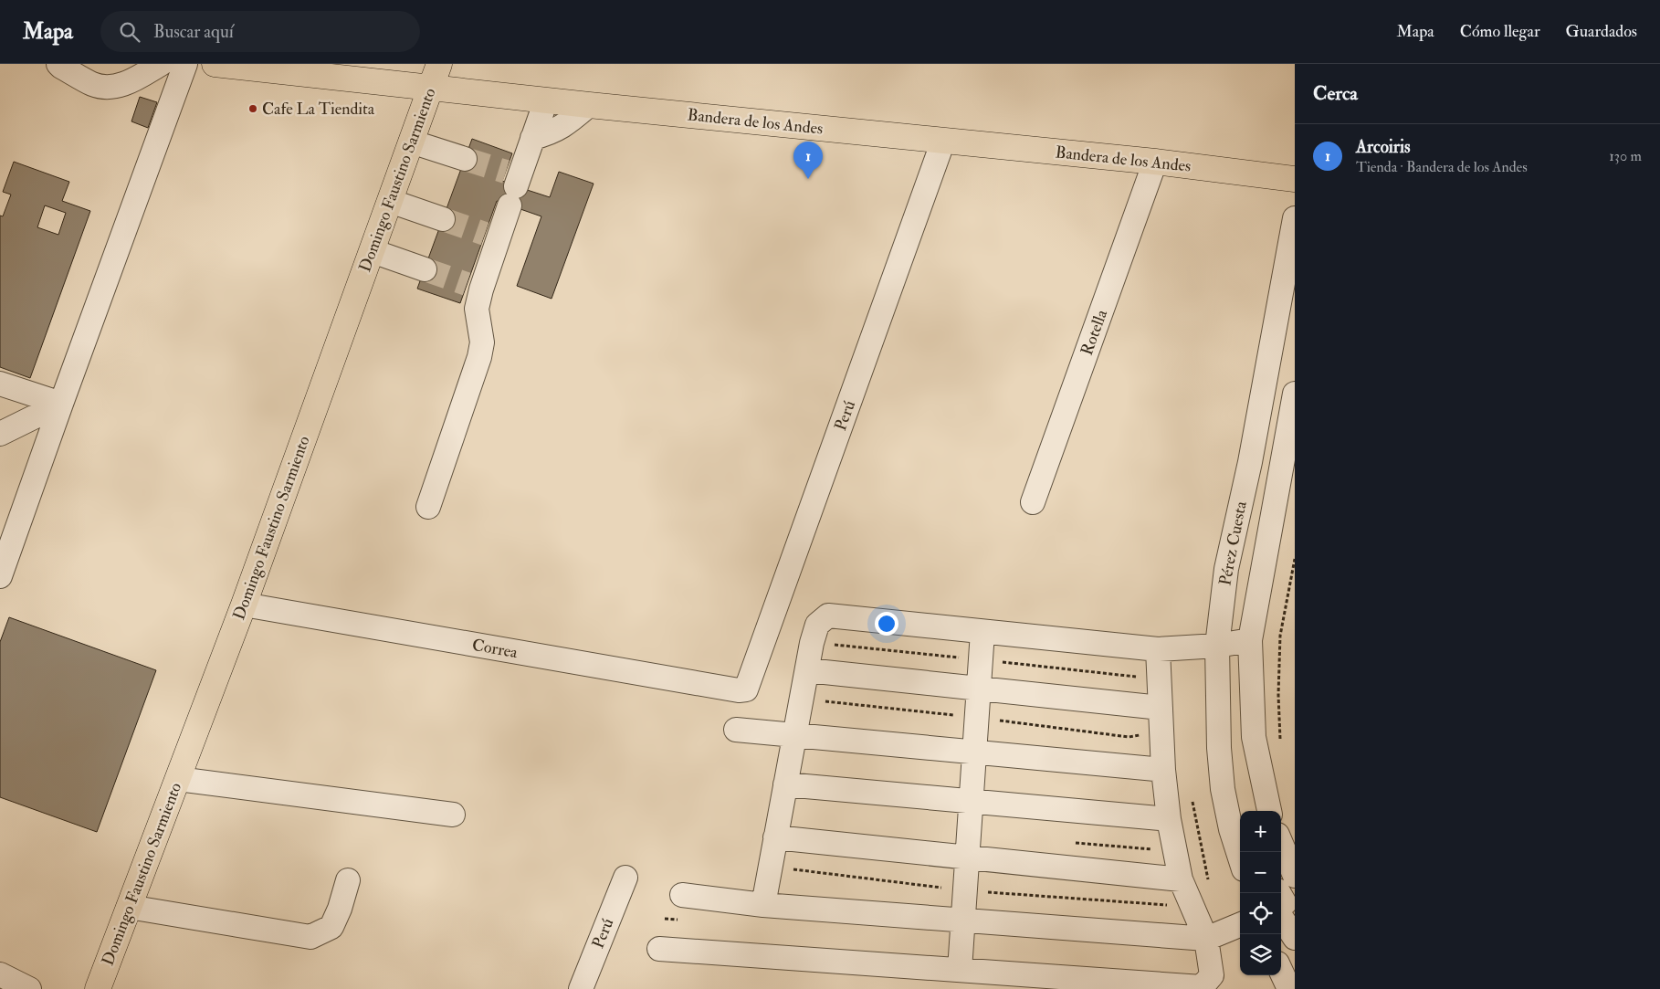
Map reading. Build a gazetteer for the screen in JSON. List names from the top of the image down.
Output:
{
  "streets": {
    "main road": ["Bandera de los Andes", "Domingo Faustino Sarmiento"],
    "street": [
      "Rotella",
      "Perú",
      "Pérez Cuesta",
      "Correa"
    ]
  },
  "crossings": [
    ["Bandera de los Andes", "Domingo Faustino Sarmiento"],
    ["Bandera de los Andes", "Rotella"],
    ["Bandera de los Andes", "Perú"],
    ["Domingo Faustino Sarmiento", "Correa"],
    ["Perú", "Correa"]
  ],
  "places": ["Cafe La Tiendita"],
  "page": {
    "header": "Mapa",
    "search": "Buscar aquí",
    "nav": ["Mapa", "Cómo llegar", "Guardados"],
    "heading": "Cerca",
    "list": [
      {
        "mark": "1",
        "name": "Arcoiris",
        "note": "Tienda · Bandera de los Andes",
        "value": "130 m"
      }
    ],
    "pins": "1",
    "map_buttons": ["+", "−"]
  }
}
